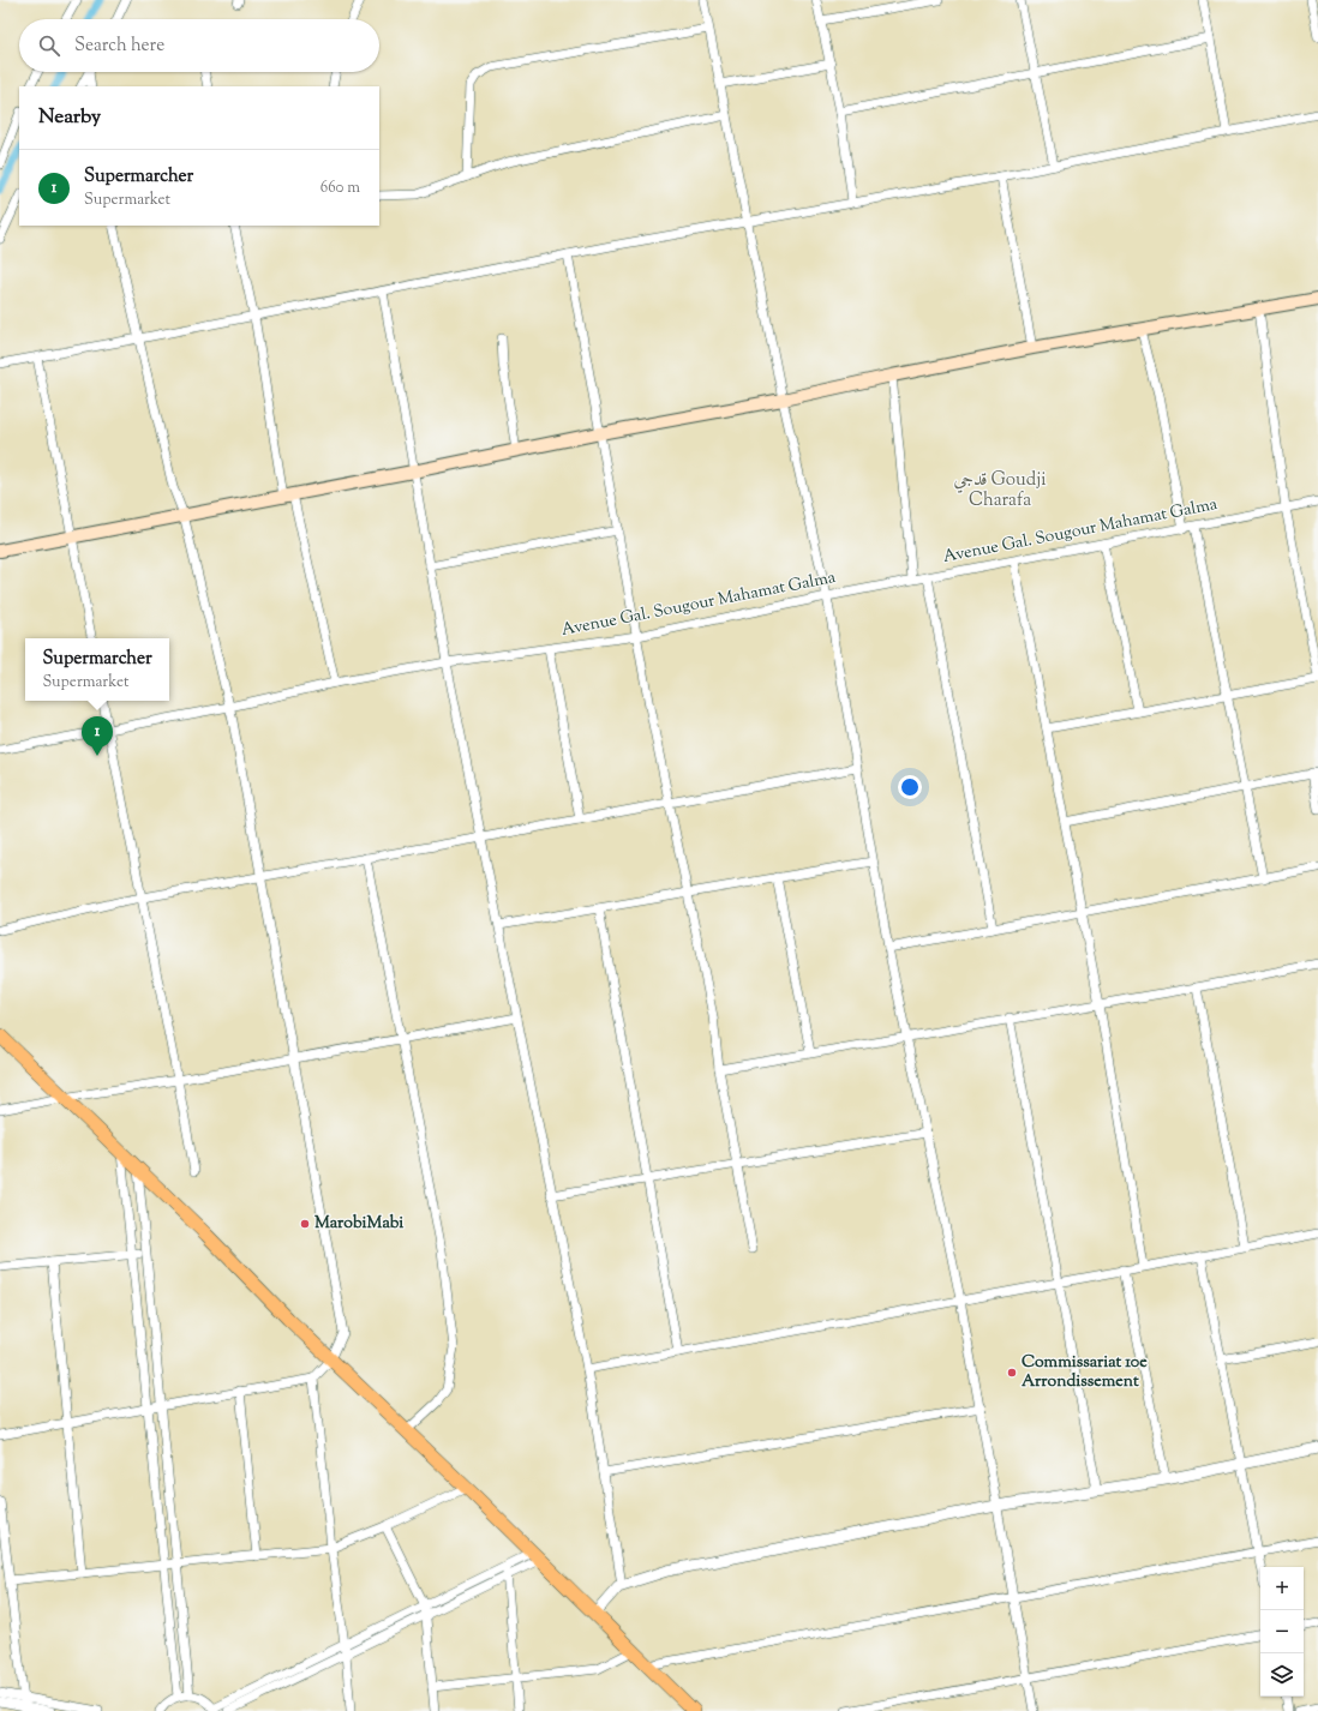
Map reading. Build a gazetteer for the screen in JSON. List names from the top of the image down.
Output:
{
  "streets": {
    "street": ["Avenue Gal. Sougour Mahamat Galma"]
  },
  "districts": ["قدجي Goudji Charafa"],
  "places": ["MarobiMabi", "Commissariat 10e Arrondissement"],
  "page": {
    "search": "Search here",
    "heading": "Nearby",
    "list": [
      {
        "mark": "1",
        "name": "Supermarcher",
        "note": "Supermarket",
        "value": "660 m"
      }
    ],
    "popup": ["Supermarcher", "Supermarket"],
    "pins": "1",
    "map_buttons": ["+", "−"]
  }
}
